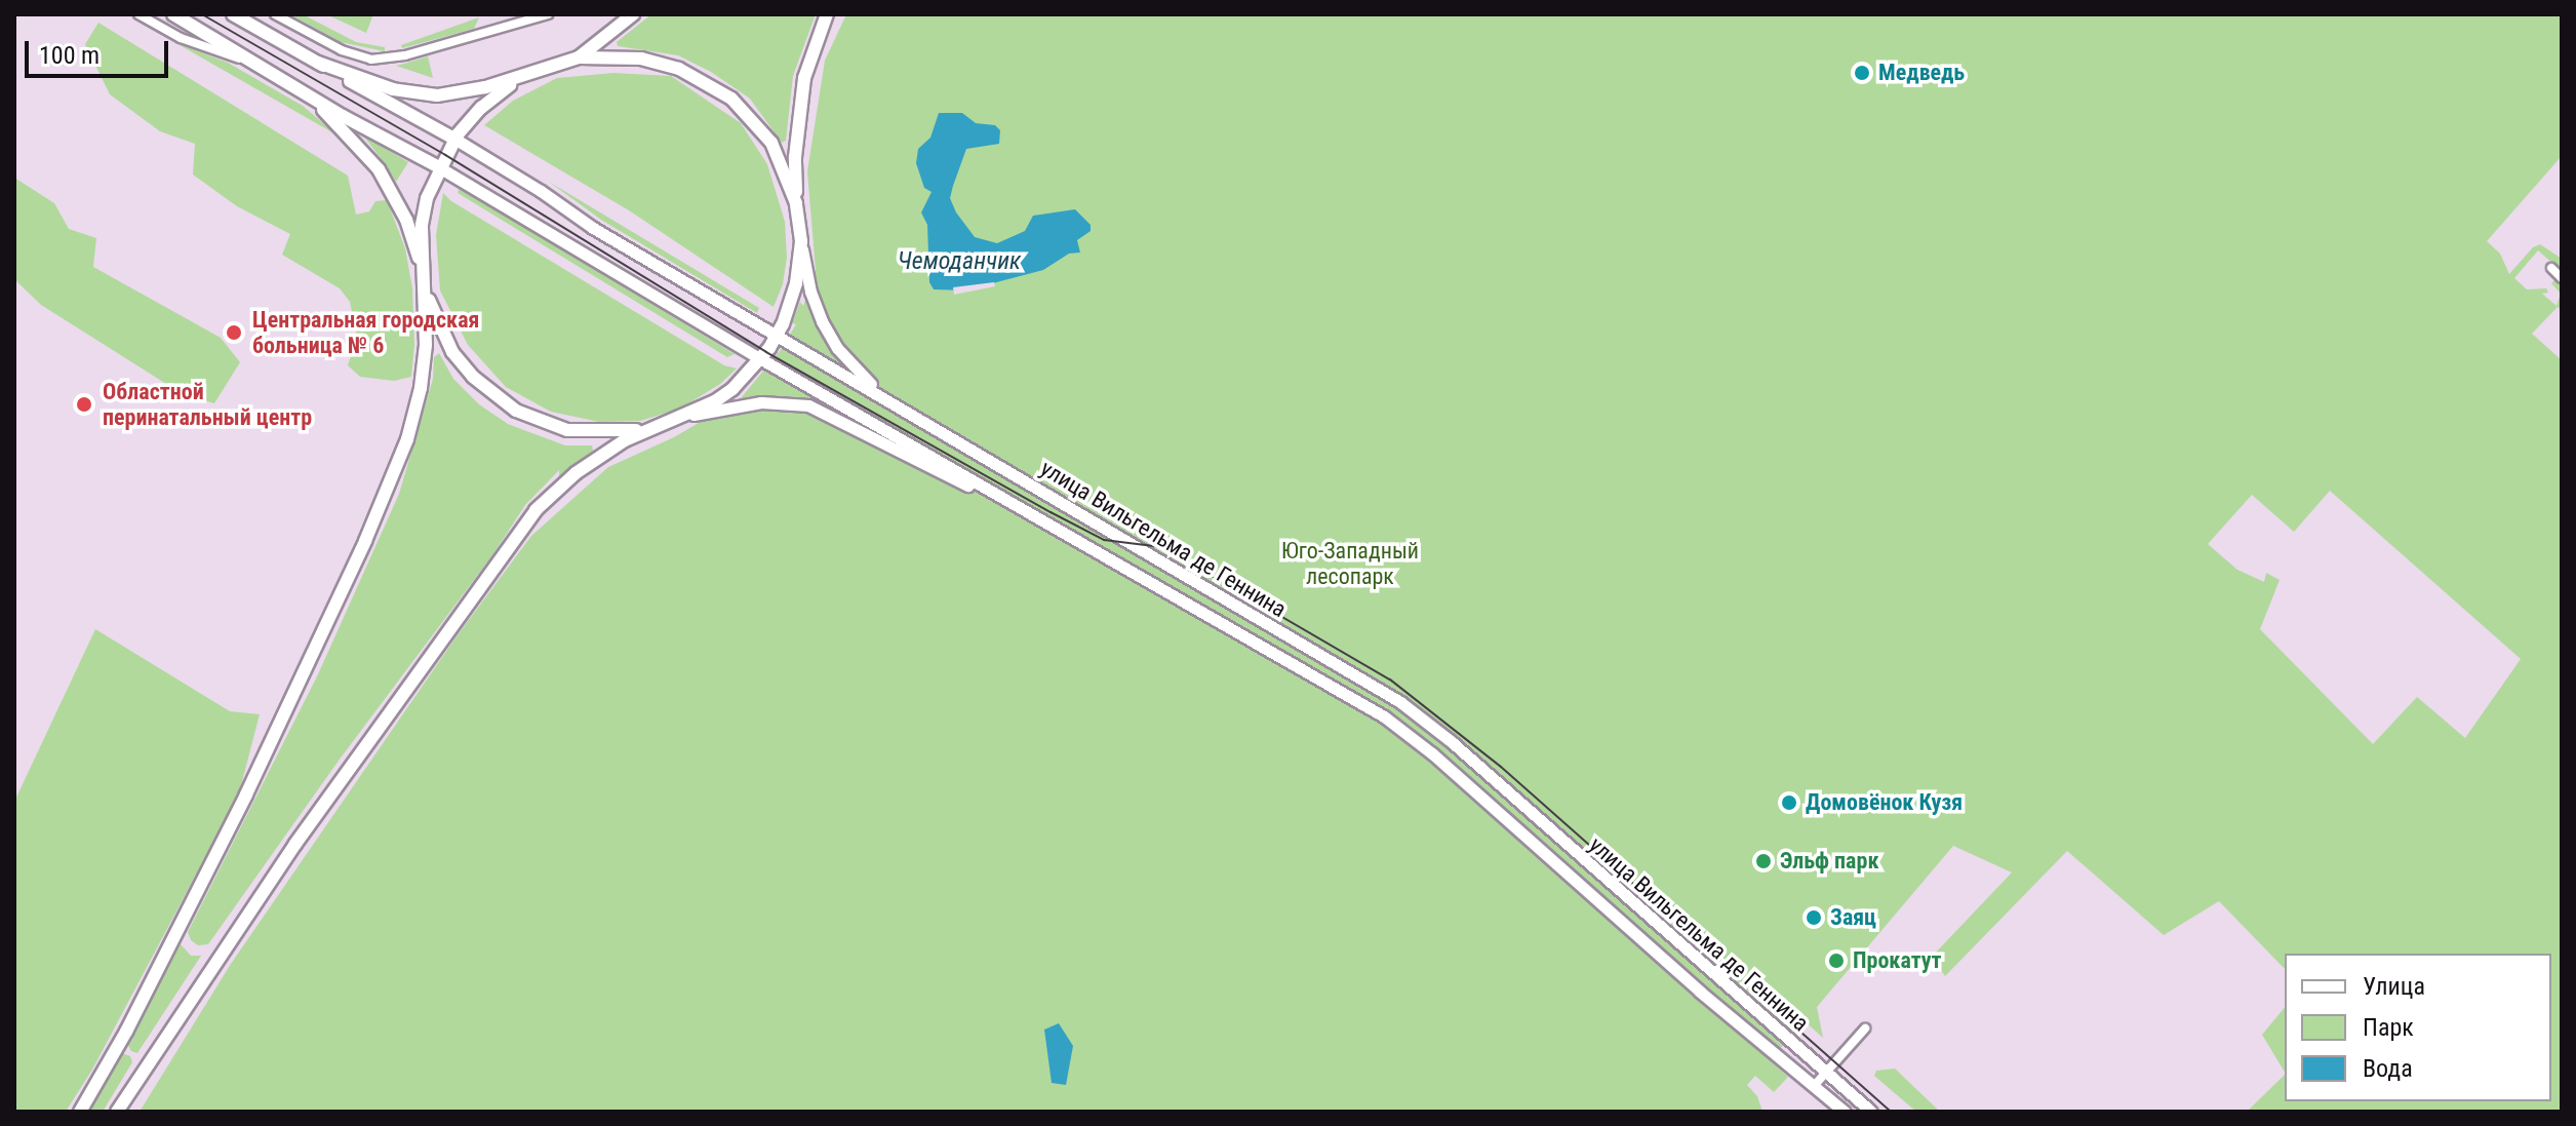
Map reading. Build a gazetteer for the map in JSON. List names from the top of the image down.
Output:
{
  "streets": {
    "main road": ["улица Вильгельма де Геннина"]
  },
  "water": ["Чемоданчик"],
  "parks": ["Юго-Западный лесопарк"],
  "places": [
    "Медведь",
    "Центральная городская больница № 6",
    "Областной перинатальный центр",
    "Домовёнок Кузя",
    "Эльф парк",
    "Заяц",
    "Прокатут"
  ],
  "legend": ["Улица", "Парк", "Вода"],
  "scale_bar": "100 m"
}
